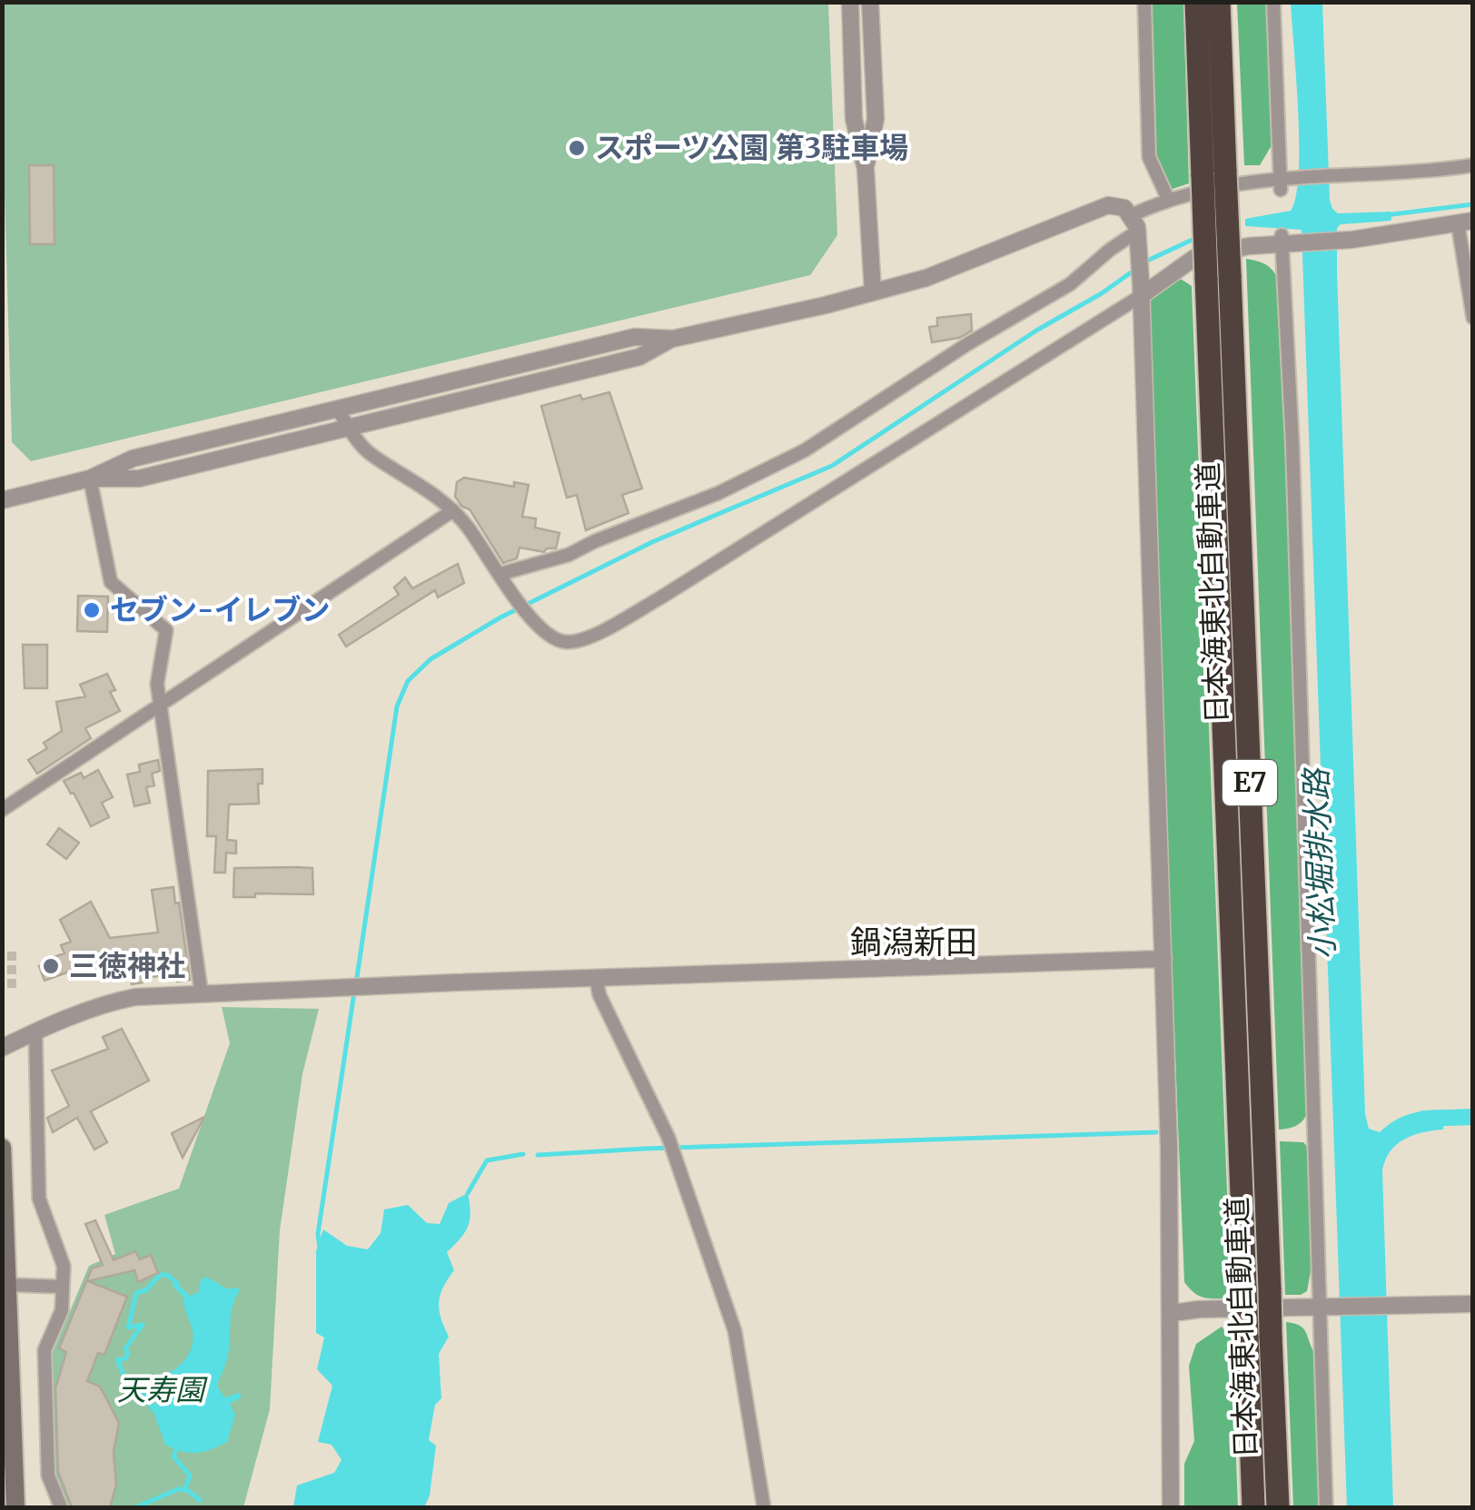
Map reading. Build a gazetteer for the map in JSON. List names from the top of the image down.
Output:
{
  "streets": {
    "highway": ["日本海東北自動車道", "E7"]
  },
  "districts": ["鍋潟新田"],
  "water": ["小松堀排水路"],
  "parks": ["天寿園"],
  "places": ["スポーツ公園 第3駐車場", "セブン-イレブン", "三徳神社"]
}
